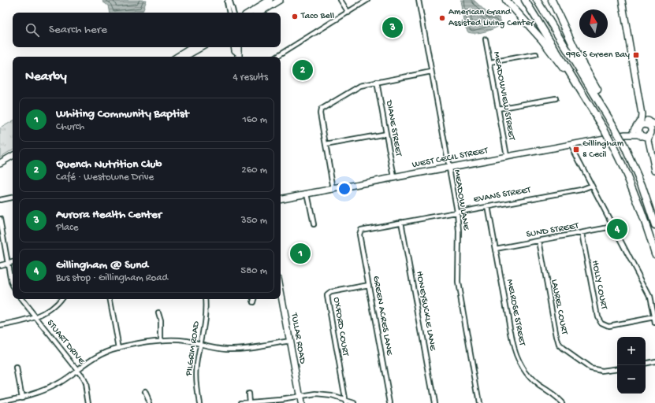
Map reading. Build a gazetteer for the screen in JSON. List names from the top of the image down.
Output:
{
  "streets": {
    "main road": ["WEST CECIL STREET", "TULLAR ROAD"],
    "street": [
      "MEADOWVIEW STREET",
      "DIANE STREET",
      "EVANS STREET",
      "MEADOW LANE",
      "SUND STREET",
      "HOLLY COURT",
      "LAUREL COURT",
      "HONEYSUCKLE LANE",
      "MELROSE STREET",
      "GREEN ACRES LANE",
      "OXFORD COURT",
      "STUART DRIVE",
      "PILGRIM ROAD"
    ]
  },
  "crossings": [
    ["MEADOWVIEW STREET", "WEST CECIL STREET"],
    ["DIANE STREET", "WEST CECIL STREET"],
    ["WEST CECIL STREET", "MEADOW LANE"],
    ["EVANS STREET", "MEADOW LANE"],
    ["EVANS STREET", "HONEYSUCKLE LANE"],
    ["EVANS STREET", "MELROSE STREET"],
    ["EVANS STREET", "GREEN ACRES LANE"],
    ["SUND STREET", "HOLLY COURT"],
    ["SUND STREET", "LAUREL COURT"],
    ["SUND STREET", "MELROSE STREET"],
    ["GREEN ACRES LANE", "OXFORD COURT"]
  ],
  "places": {
    "other": ["Taco Bell", "American Grand Assisted Living Center"],
    "transit": ["996 S Green Bay", "Gillingham & Cecil"]
  },
  "north": "top",
  "page": {
    "search": "Search here",
    "pins": [
      "3",
      "2",
      "4",
      "1"
    ],
    "heading": ["Nearby", "4 results"],
    "list": [
      {
        "mark": "1",
        "name": "Whiting Community Baptist",
        "note": "Church",
        "value": "160 m"
      },
      {
        "mark": "2",
        "name": "Quench Nutrition Club",
        "note": "Café · Westowne Drive",
        "value": "260 m"
      },
      {
        "mark": "3",
        "name": "Aurora Health Center",
        "note": "Place",
        "value": "350 m"
      },
      {
        "mark": "4",
        "name": "Gillingham @ Sund",
        "note": "Bus stop · Gillingham Road",
        "value": "580 m"
      }
    ],
    "map_buttons": ["+", "−"]
  }
}
